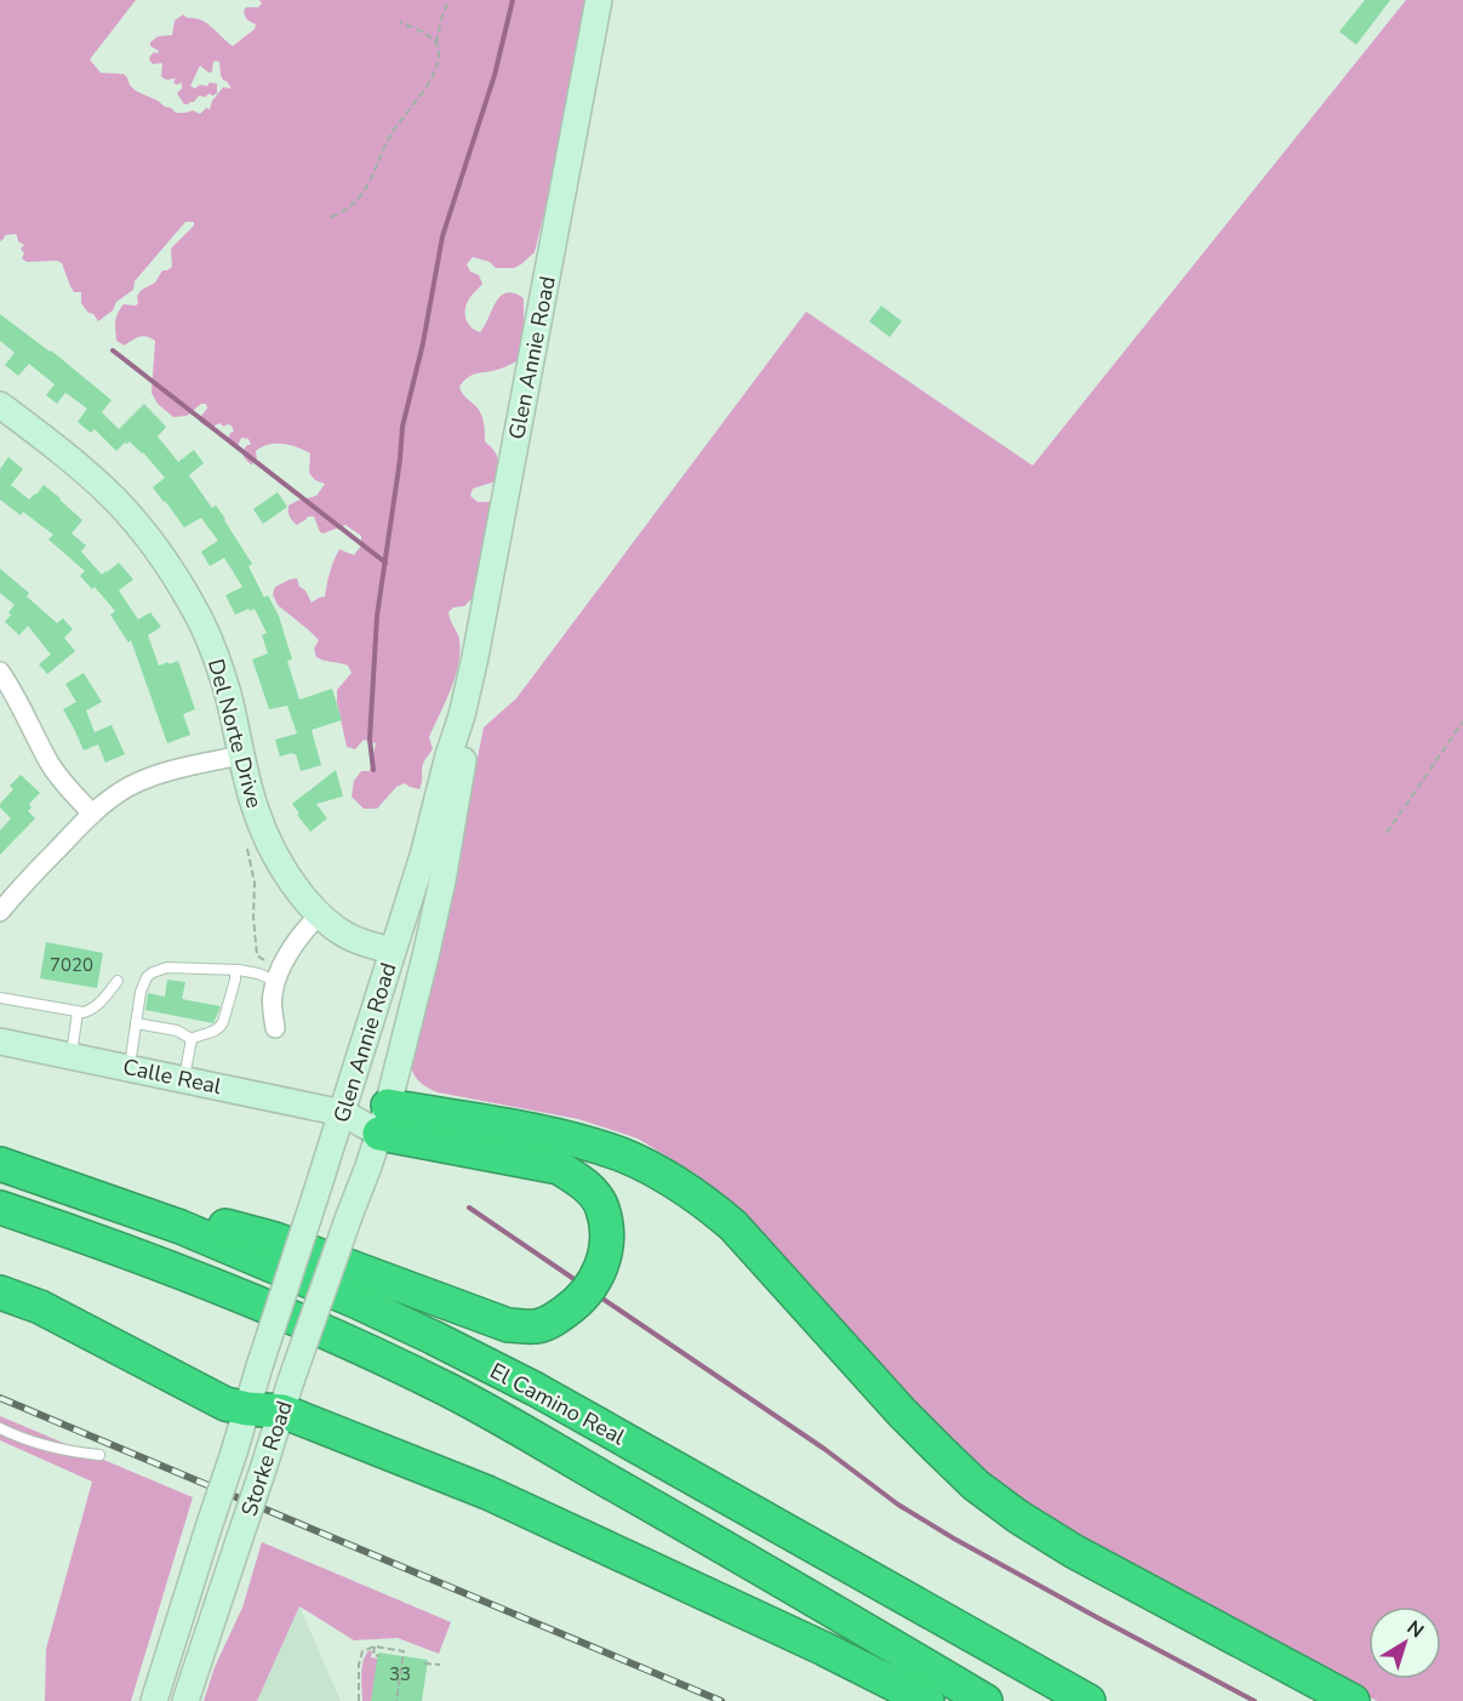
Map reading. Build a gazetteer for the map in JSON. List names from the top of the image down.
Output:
{
  "streets": {
    "highway": ["El Camino Real"],
    "main road": [
      "Glen Annie Road",
      "Del Norte Drive",
      "Calle Real",
      "Storke Road"
    ]
  },
  "crossings": [
    ["Glen Annie Road", "Del Norte Drive"],
    ["Glen Annie Road", "Calle Real"],
    ["Glen Annie Road", "Storke Road"]
  ],
  "house_numbers": ["7020", "33"],
  "north": "top right"
}
